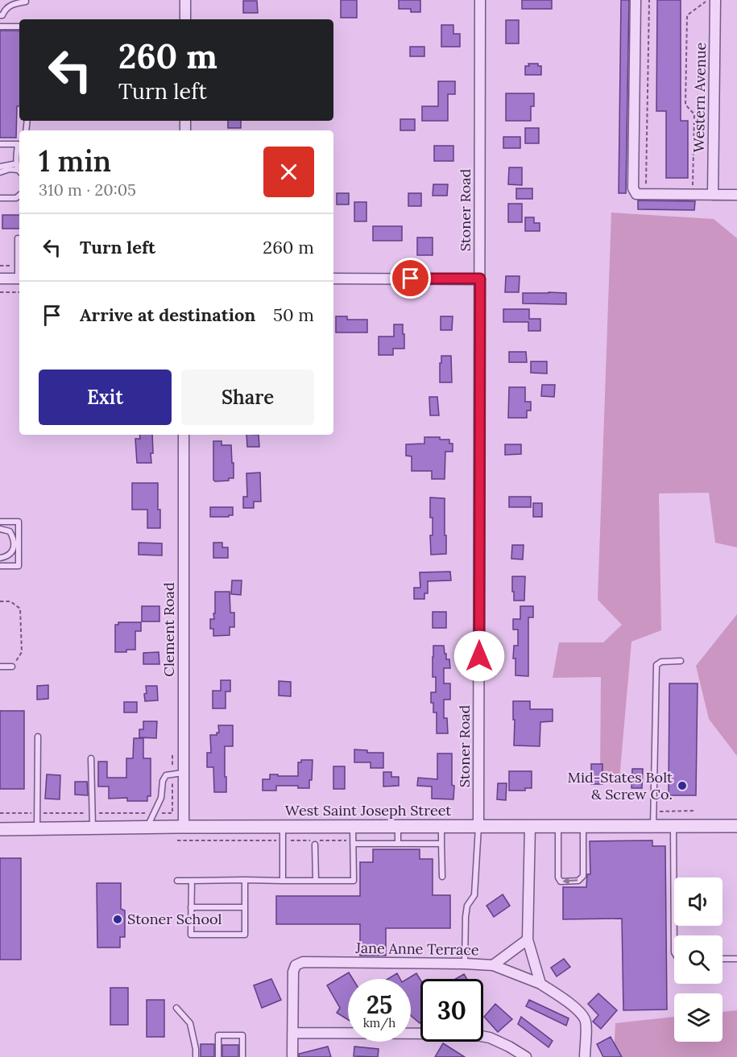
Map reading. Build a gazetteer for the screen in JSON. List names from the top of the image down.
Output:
{
  "streets": {
    "street": [
      "Western Avenue",
      "Stoner Road",
      "Clement Road",
      "West Saint Joseph Street",
      "Jane Anne Terrace"
    ]
  },
  "crossings": [
    ["Stoner Road", "West Saint Joseph Street"],
    ["Clement Road", "West Saint Joseph Street"]
  ],
  "places": ["Mid-States Bolt & Screw Co.", "Stoner School"],
  "page": {
    "turn": ["260 m", "Turn left"],
    "heading": ["1 min", "310 m · 20:05"],
    "list": [
      {
        "name": "Turn left",
        "value": "260 m"
      },
      {
        "name": "Arrive at destination",
        "value": "50 m"
      }
    ],
    "buttons": ["Exit", "Share"],
    "speed": "25 km/h",
    "limit": "30"
  }
}
